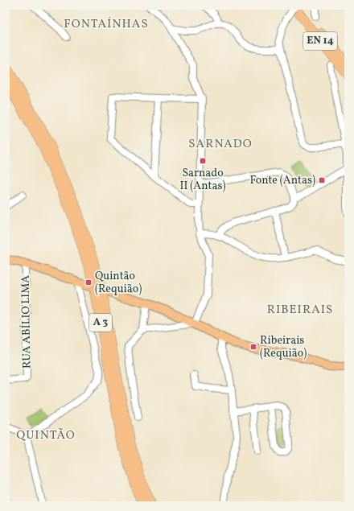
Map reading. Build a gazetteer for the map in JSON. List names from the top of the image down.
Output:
{
  "streets": {
    "highway": ["EN 14", "A 3"],
    "street": ["RUA ABÍLIO LIMA"]
  },
  "districts": [
    "FONTAÍNHAS",
    "SARNADO",
    "RIBEIRAIS",
    "QUINTÃO"
  ],
  "places": {
    "transit": [
      "Sarnado II (Antas)",
      "Fonte (Antas)",
      "Quintão (Requião)",
      "Ribeirais (Requião)"
    ]
  }
}
